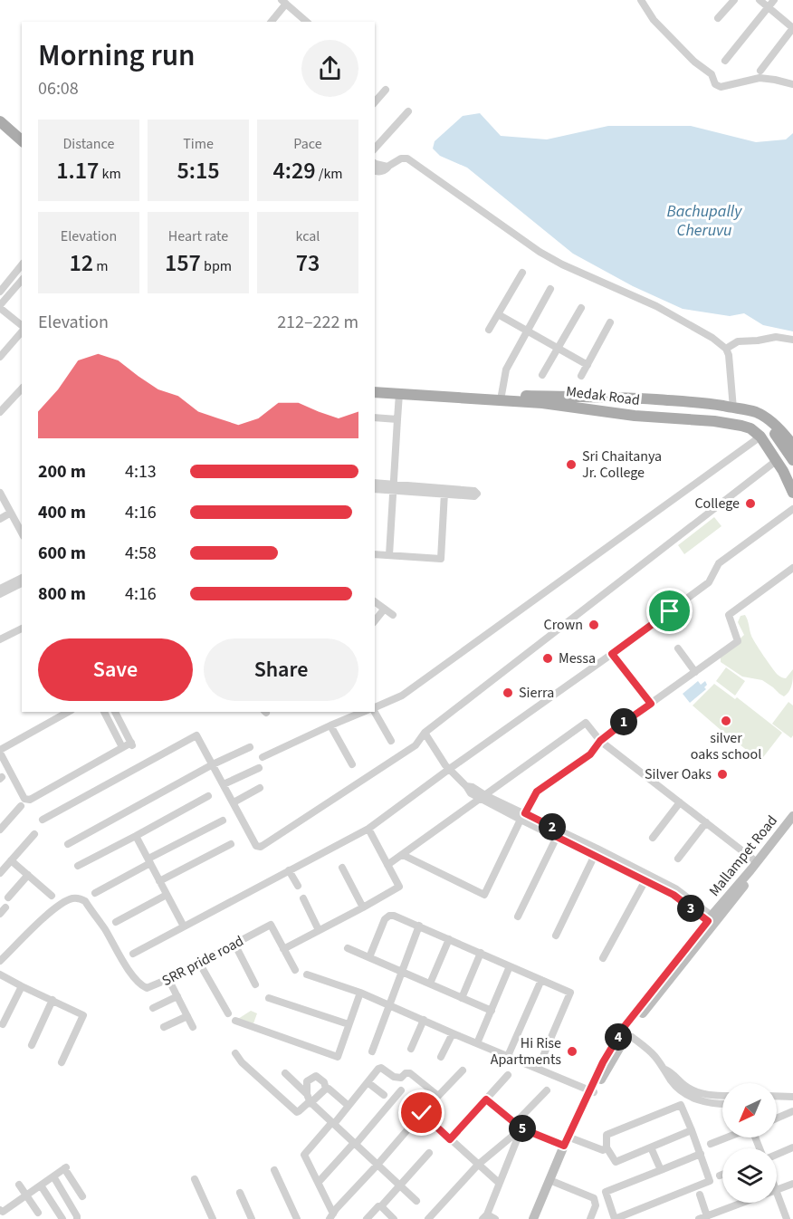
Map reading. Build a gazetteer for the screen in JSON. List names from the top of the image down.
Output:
{
  "streets": {
    "main road": ["Medak Road", "Mallampet Road"],
    "street": ["SRR pride road"]
  },
  "water": ["Bachupally Cheruvu"],
  "places": [
    "Sri Chaitanya Jr. College",
    "College",
    "Crown",
    "Messa",
    "Sierra",
    "silver oaks school",
    "Silver Oaks",
    "Hi Rise Apartments"
  ],
  "north": "bottom left",
  "page": {
    "heading": ["Morning run", "06:08"],
    "stats": [
      ["Distance", "1.17 km"],
      ["Time", "5:15"],
      ["Pace", "4:29 /km"],
      ["Elevation", "12 m"],
      ["Heart rate", "157 bpm"],
      ["kcal", "73"]
    ],
    "chart": ["Elevation", "212–222 m"],
    "list": [
      {
        "name": "200 m",
        "note": "4:13"
      },
      {
        "name": "400 m",
        "note": "4:16"
      },
      {
        "name": "600 m",
        "note": "4:58"
      },
      {
        "name": "800 m",
        "note": "4:16"
      }
    ],
    "buttons": ["Save", "Share"],
    "pins": [
      "1",
      "2",
      "3",
      "4",
      "5"
    ]
  }
}
